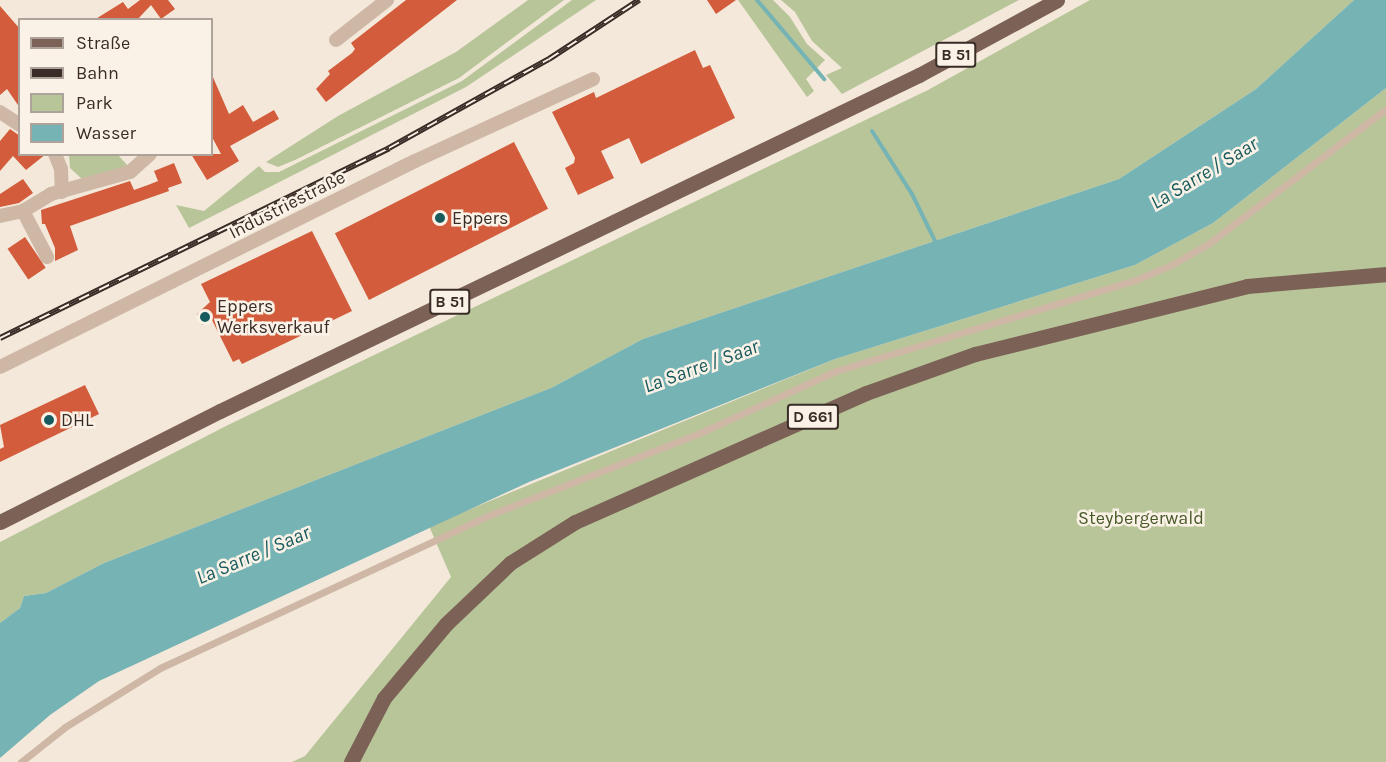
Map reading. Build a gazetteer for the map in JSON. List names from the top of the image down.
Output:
{
  "streets": {
    "main road": ["B 51", "D 661"],
    "street": ["Industriestraße"]
  },
  "water": ["La Sarre / Saar"],
  "parks": ["Steybergerwald"],
  "places": ["Eppers", "Eppers Werksverkauf", "DHL"],
  "legend": [
    "Straße",
    "Bahn",
    "Park",
    "Wasser"
  ]
}
